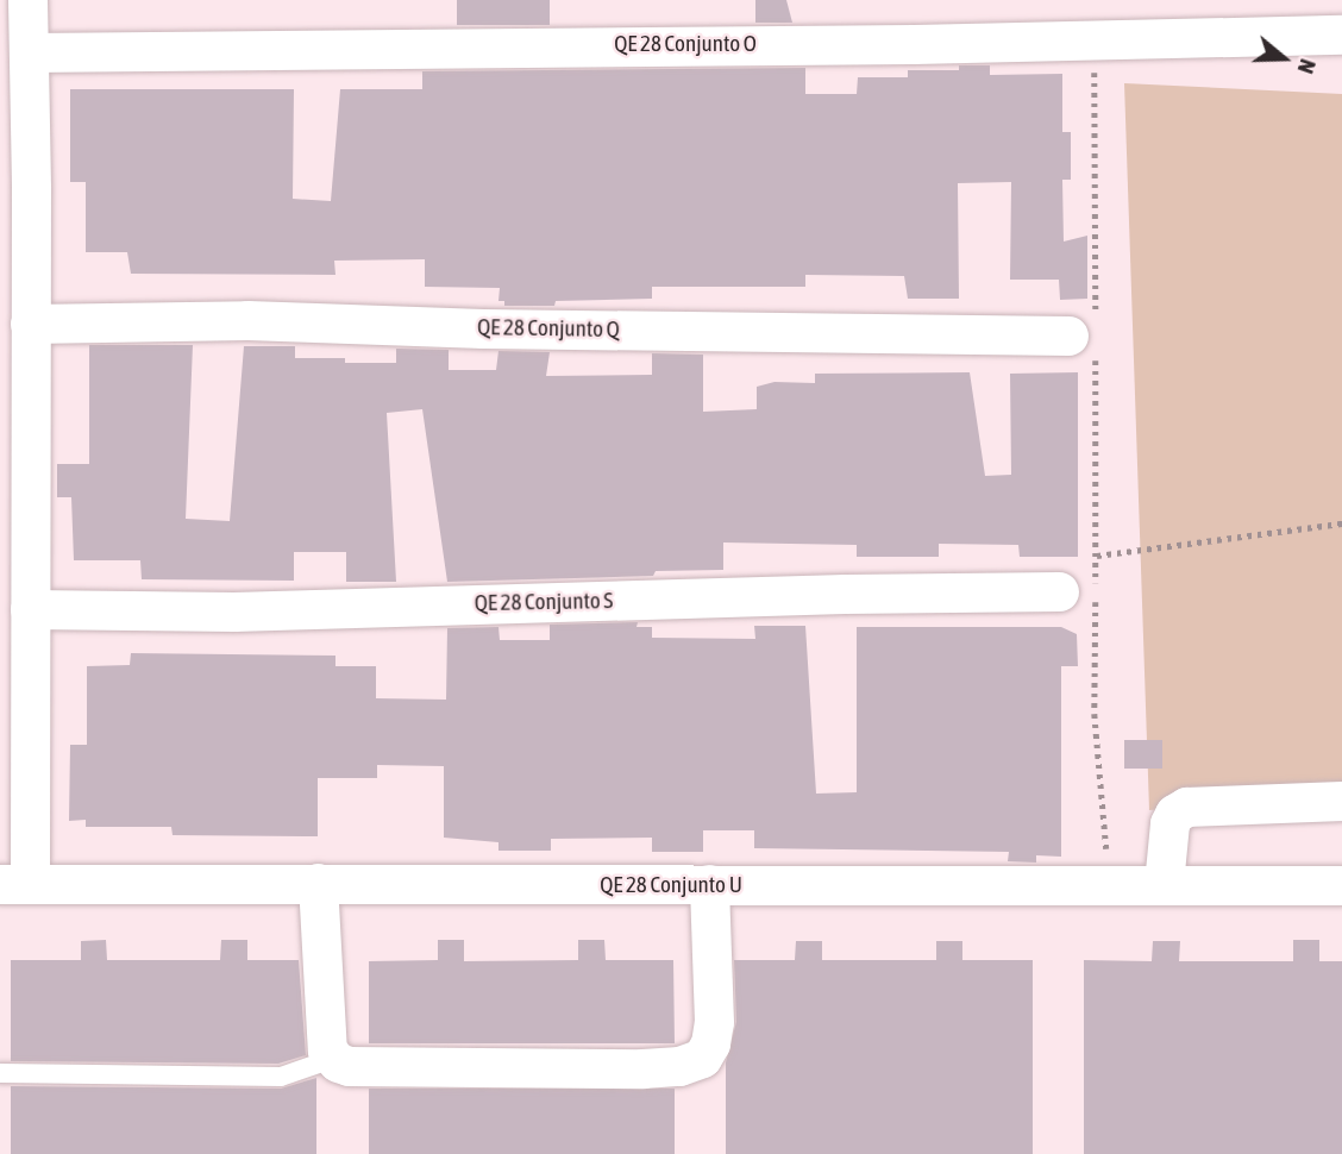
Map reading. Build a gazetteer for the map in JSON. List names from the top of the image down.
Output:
{
  "streets": {
    "street": [
      "QE 28 Conjunto O",
      "QE 28 Conjunto Q",
      "QE 28 Conjunto S",
      "QE 28 Conjunto U"
    ]
  },
  "north": "right"
}
